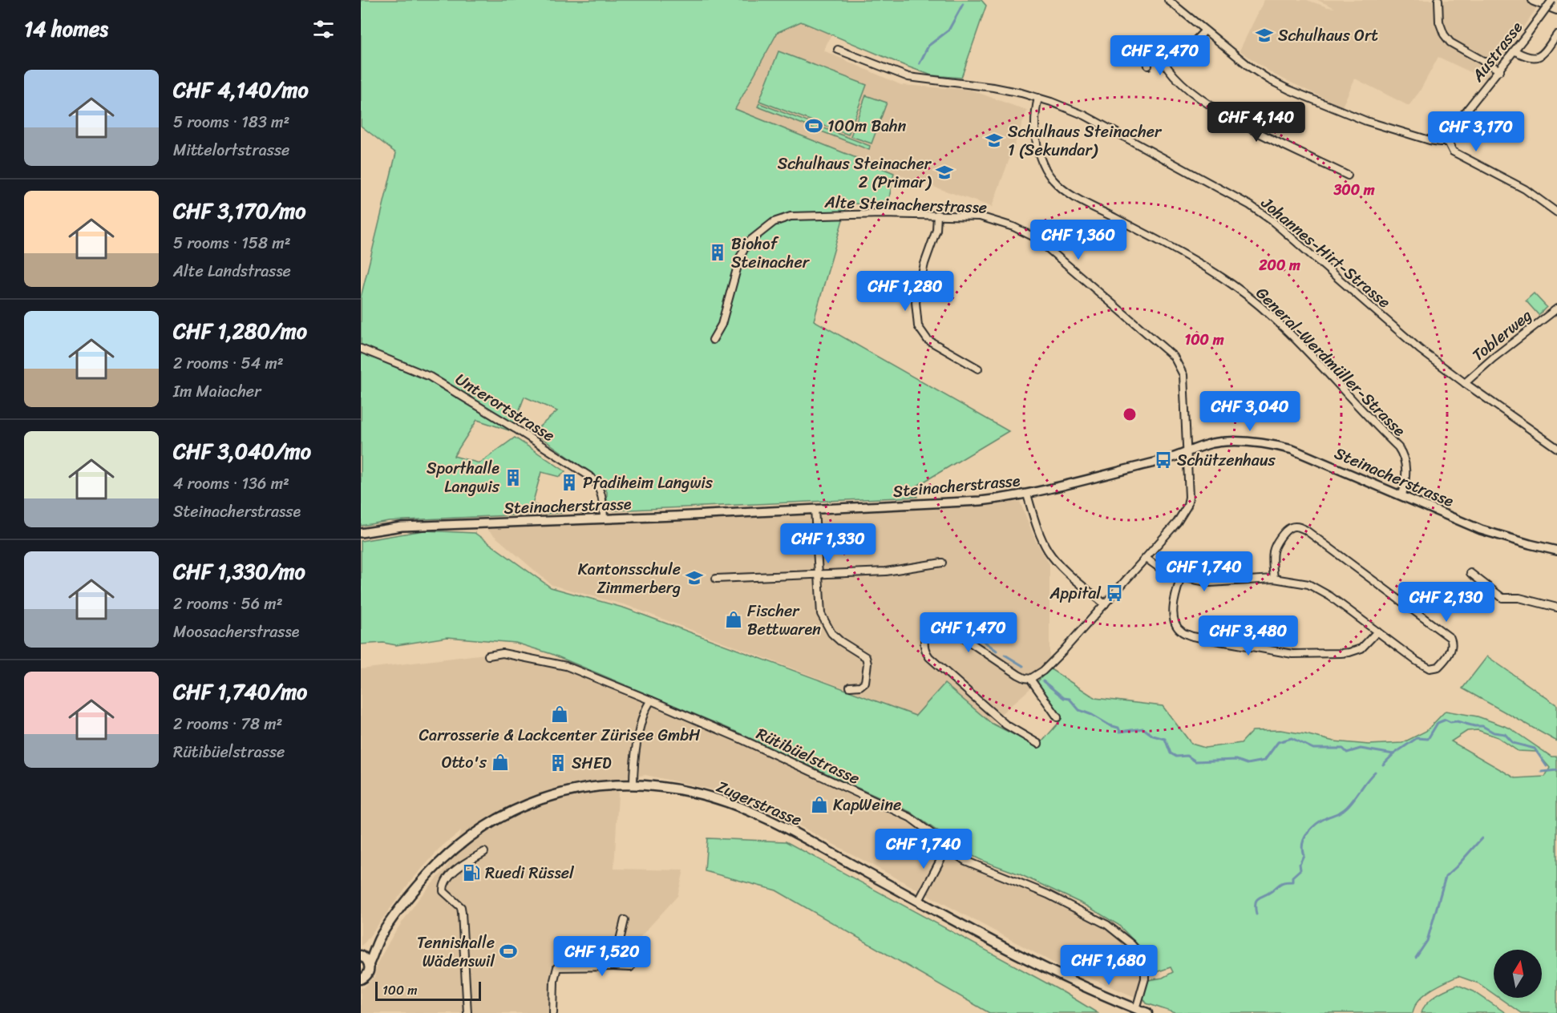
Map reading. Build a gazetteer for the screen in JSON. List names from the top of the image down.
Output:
{
  "streets": {
    "main road": ["Zugerstrasse"],
    "street": [
      "Austrasse",
      "Alte Steinacherstrasse",
      "Johannes-Hirt-Strasse",
      "Toblerweg",
      "General-Werdmüller-Strasse",
      "Unterortstrasse",
      "Steinacherstrasse",
      "Rütibüelstrasse"
    ]
  },
  "crossings": [
    ["Alte Steinacherstrasse", "Steinacherstrasse"],
    ["Johannes-Hirt-Strasse", "Toblerweg"],
    ["Johannes-Hirt-Strasse", "General-Werdmüller-Strasse"],
    ["General-Werdmüller-Strasse", "Steinacherstrasse"],
    ["Unterortstrasse", "Steinacherstrasse"],
    ["Rütibüelstrasse", "Zugerstrasse"]
  ],
  "places": {
    "school or university": [
      "Schulhaus Ort",
      "Schulhaus Steinacher 1 (Sekundar)",
      "Schulhaus Steinacher 2 (Primar)",
      "Kantonsschule Zimmerberg"
    ],
    "sports": ["100m Bahn", "Tennishalle Wädenswil"],
    "building": [
      "Biohof Steinacher",
      "Sporthalle Langwis",
      "Pfadiheim Langwis",
      "SHED"
    ],
    "bus stop": ["Schützenhaus", "Appital"],
    "shop": [
      "Fischer Bettwaren",
      "Carrosserie & Lackcenter Zürisee GmbH",
      "Otto's",
      "KapWeine"
    ],
    "fuel station": ["Ruedi Rüssel"]
  },
  "scale_bar": "100 m",
  "north": "top",
  "page": {
    "heading": "14 homes",
    "price": [
      "CHF 2,470",
      "CHF 4,140",
      "CHF 3,170",
      "CHF 1,360",
      "CHF 1,280",
      "CHF 3,040",
      "CHF 1,330",
      "CHF 1,740",
      "CHF 2,130",
      "CHF 1,470",
      "CHF 3,480",
      "CHF 1,740",
      "CHF 1,520",
      "CHF 1,680"
    ],
    "list": [
      {
        "name": "CHF 4,140/mo",
        "note": "5 rooms · 183 m² · Mittelortstrasse"
      },
      {
        "name": "CHF 3,170/mo",
        "note": "5 rooms · 158 m² · Alte Landstrasse"
      },
      {
        "name": "CHF 1,280/mo",
        "note": "2 rooms · 54 m² · Im Maiacher"
      },
      {
        "name": "CHF 3,040/mo",
        "note": "4 rooms · 136 m² · Steinacherstrasse"
      },
      {
        "name": "CHF 1,330/mo",
        "note": "2 rooms · 56 m² · Moosacherstrasse"
      },
      {
        "name": "CHF 1,740/mo",
        "note": "2 rooms · 78 m² · Rütibüelstrasse"
      }
    ],
    "scale": "100 m"
  },
  "rings": ["300 m", "200 m", "100 m"]
}
